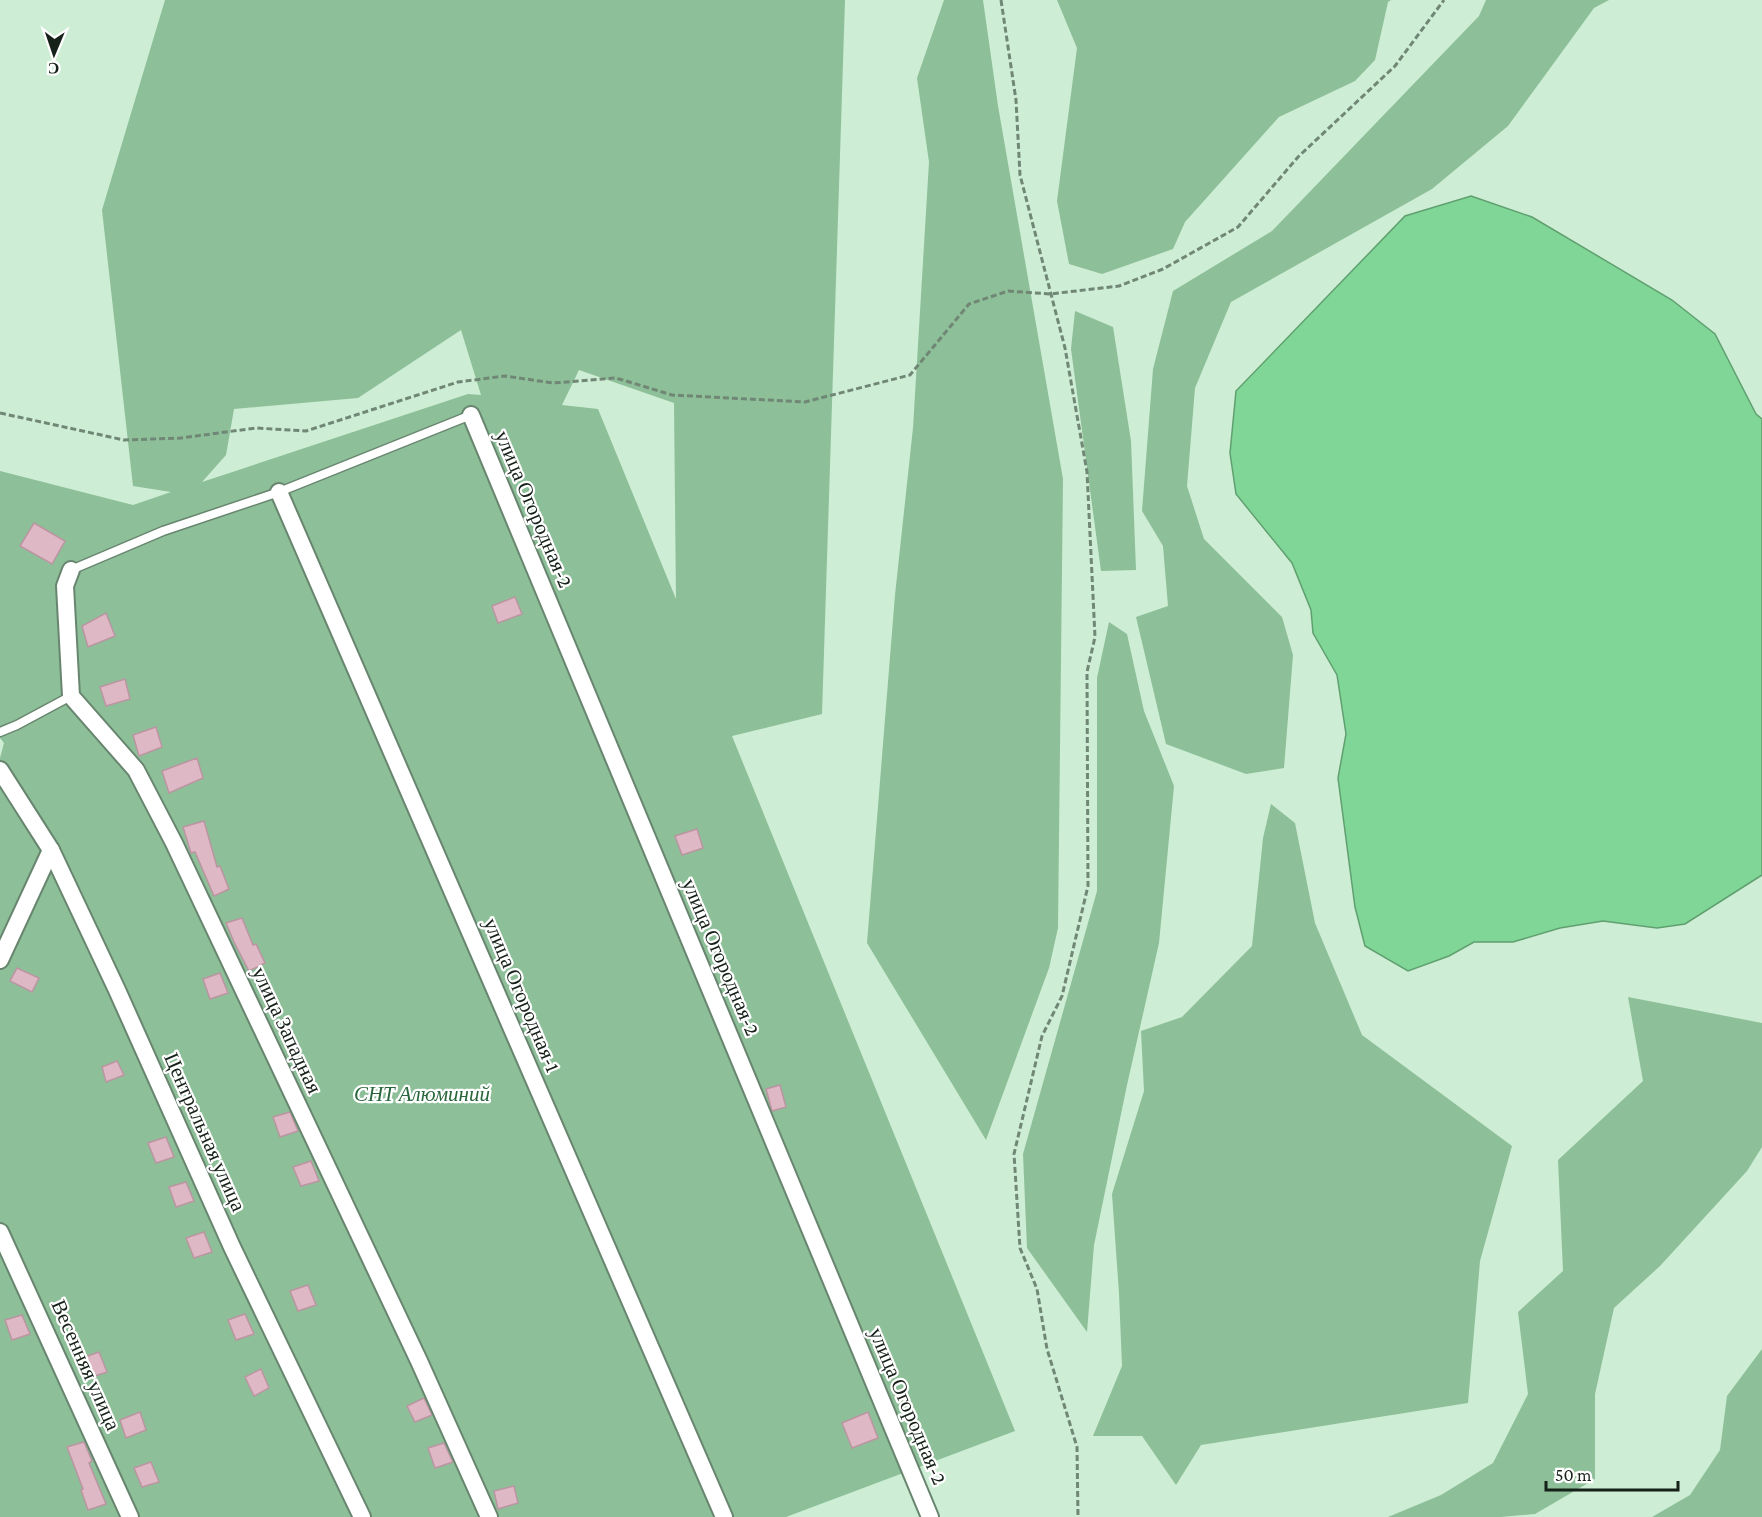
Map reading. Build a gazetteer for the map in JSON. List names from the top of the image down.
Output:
{
  "streets": {
    "street": [
      "улица Огородная-2",
      "улица Огородная-1",
      "улица Западная",
      "Центральная улица",
      "Весенняя улица"
    ]
  },
  "parks": ["СНТ Алюминий"],
  "scale_bar": "50 m",
  "north": "bottom"
}
